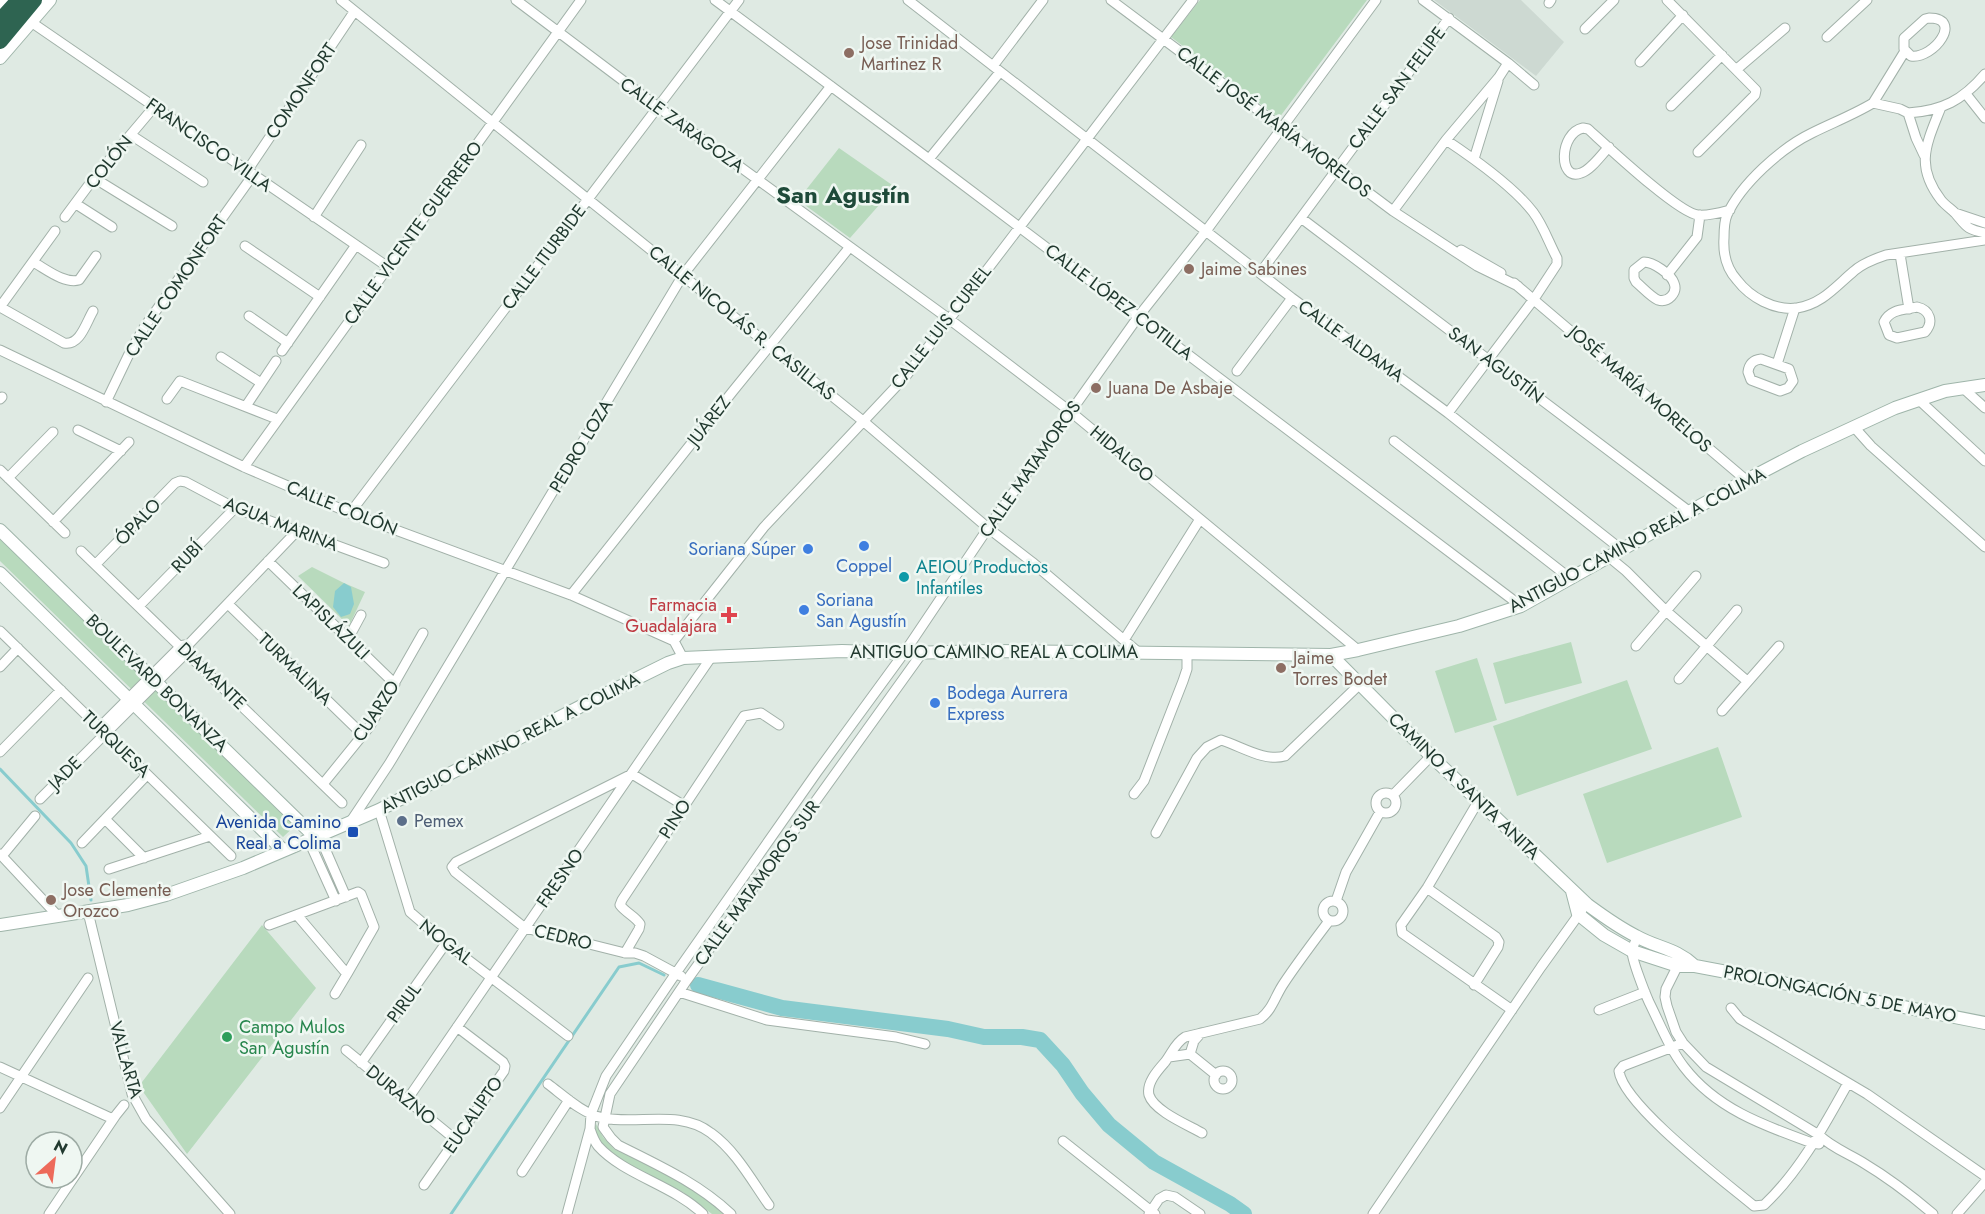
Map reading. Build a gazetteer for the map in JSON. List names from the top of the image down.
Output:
{
  "streets": {
    "main road": [
      "ANTIGUO CAMINO REAL A COLIMA",
      "BOULEVARD BONANZA",
      "CAMINO A SANTA ANITA",
      "PROLONGACIÓN 5 DE MAYO"
    ],
    "street": [
      "CALLE SAN FELIPE",
      "COMONFORT",
      "CALLE JOSÉ MARÍA MORELOS",
      "CALLE ZARAGOZA",
      "FRANCISCO VILLA",
      "COLÓN",
      "CALLE VICENTE GUERRERO",
      "CALLE ITURBIDE",
      "CALLE COMONFORT",
      "CALLE LÓPEZ COTILLA",
      "CALLE NICOLÁS R. CASILLAS",
      "CALLE LUIS CURIEL",
      "CALLE ALDAMA",
      "SAN AGUSTÍN",
      "JOSÉ MARÍA MORELOS",
      "JUÁREZ",
      "PEDRO LOZA",
      "HIDALGO",
      "CALLE MATAMOROS",
      "CALLE COLÓN",
      "ÓPALO",
      "AGUA MARINA",
      "RUBÍ",
      "LAPISLÁZULI",
      "TURMALINA",
      "DIAMANTE",
      "CUARZO",
      "TURQUESA",
      "JADE",
      "PINO",
      "FRESNO",
      "CALLE MATAMOROS SUR",
      "CEDRO",
      "NOGAL",
      "PIRUL",
      "VALLARTA",
      "DURAZNO",
      "EUCALIPTO"
    ]
  },
  "crossings": [
    ["CALLE SAN FELIPE", "CALLE JOSÉ MARÍA MORELOS"],
    ["CALLE SAN FELIPE", "CALLE ALDAMA"],
    ["CALLE SAN FELIPE", "SAN AGUSTÍN"],
    ["COMONFORT", "FRANCISCO VILLA"],
    ["COMONFORT", "CALLE COMONFORT"],
    ["COMONFORT", "CALLE NICOLÁS R. CASILLAS"],
    ["CALLE JOSÉ MARÍA MORELOS", "CALLE LUIS CURIEL"],
    ["CALLE JOSÉ MARÍA MORELOS", "JOSÉ MARÍA MORELOS"],
    ["CALLE JOSÉ MARÍA MORELOS", "CALLE MATAMOROS"],
    ["CALLE ZARAGOZA", "CALLE VICENTE GUERRERO"],
    ["CALLE ZARAGOZA", "CALLE ITURBIDE"],
    ["CALLE ZARAGOZA", "JUÁREZ"],
    ["CALLE ZARAGOZA", "PEDRO LOZA"],
    ["CALLE ZARAGOZA", "HIDALGO"],
    ["FRANCISCO VILLA", "COLÓN"],
    ["FRANCISCO VILLA", "CALLE VICENTE GUERRERO"],
    ["FRANCISCO VILLA", "CALLE COMONFORT"],
    ["CALLE VICENTE GUERRERO", "CALLE NICOLÁS R. CASILLAS"],
    ["CALLE VICENTE GUERRERO", "CALLE COLÓN"],
    ["CALLE ITURBIDE", "CALLE LÓPEZ COTILLA"],
    ["CALLE ITURBIDE", "CALLE NICOLÁS R. CASILLAS"],
    ["CALLE ITURBIDE", "CALLE COLÓN"],
    ["CALLE COMONFORT", "CALLE COLÓN"],
    ["CALLE LÓPEZ COTILLA", "CALLE LUIS CURIEL"],
    ["CALLE LÓPEZ COTILLA", "PEDRO LOZA"],
    ["CALLE LÓPEZ COTILLA", "CALLE MATAMOROS"],
    ["CALLE LÓPEZ COTILLA", "ANTIGUO CAMINO REAL A COLIMA"],
    ["CALLE NICOLÁS R. CASILLAS", "CALLE LUIS CURIEL"],
    ["CALLE NICOLÁS R. CASILLAS", "JUÁREZ"],
    ["CALLE NICOLÁS R. CASILLAS", "PEDRO LOZA"],
    ["CALLE NICOLÁS R. CASILLAS", "CALLE MATAMOROS"],
    ["CALLE NICOLÁS R. CASILLAS", "ANTIGUO CAMINO REAL A COLIMA"],
    ["CALLE LUIS CURIEL", "CALLE ALDAMA"],
    ["CALLE LUIS CURIEL", "HIDALGO"],
    ["CALLE LUIS CURIEL", "CALLE COLÓN"],
    ["CALLE ALDAMA", "CALLE MATAMOROS"],
    ["CALLE ALDAMA", "ANTIGUO CAMINO REAL A COLIMA"],
    ["SAN AGUSTÍN", "ANTIGUO CAMINO REAL A COLIMA"],
    ["JOSÉ MARÍA MORELOS", "ANTIGUO CAMINO REAL A COLIMA"],
    ["JUÁREZ", "HIDALGO"],
    ["JUÁREZ", "CALLE COLÓN"],
    ["PEDRO LOZA", "CALLE COLÓN"],
    ["PEDRO LOZA", "ANTIGUO CAMINO REAL A COLIMA"],
    ["HIDALGO", "CALLE MATAMOROS"],
    ["HIDALGO", "ANTIGUO CAMINO REAL A COLIMA"],
    ["CALLE MATAMOROS", "ANTIGUO CAMINO REAL A COLIMA"],
    ["CALLE MATAMOROS", "CALLE MATAMOROS SUR"],
    ["ÓPALO", "AGUA MARINA"],
    ["ÓPALO", "DIAMANTE"],
    ["AGUA MARINA", "RUBÍ"],
    ["AGUA MARINA", "JADE"],
    ["ANTIGUO CAMINO REAL A COLIMA", "BOULEVARD BONANZA"],
    ["ANTIGUO CAMINO REAL A COLIMA", "CAMINO A SANTA ANITA"],
    ["ANTIGUO CAMINO REAL A COLIMA", "FRESNO"],
    ["ANTIGUO CAMINO REAL A COLIMA", "CALLE MATAMOROS SUR"],
    ["ANTIGUO CAMINO REAL A COLIMA", "NOGAL"],
    ["ANTIGUO CAMINO REAL A COLIMA", "VALLARTA"],
    ["RUBÍ", "DIAMANTE"],
    ["LAPISLÁZULI", "CUARZO"],
    ["LAPISLÁZULI", "JADE"],
    ["TURMALINA", "CUARZO"],
    ["TURMALINA", "JADE"],
    ["DIAMANTE", "CUARZO"],
    ["DIAMANTE", "JADE"],
    ["BOULEVARD BONANZA", "JADE"],
    ["TURQUESA", "JADE"],
    ["CAMINO A SANTA ANITA", "PROLONGACIÓN 5 DE MAYO"],
    ["PINO", "CEDRO"],
    ["FRESNO", "CEDRO"],
    ["FRESNO", "NOGAL"],
    ["FRESNO", "DURAZNO"],
    ["FRESNO", "EUCALIPTO"],
    ["CALLE MATAMOROS SUR", "CEDRO"],
    ["NOGAL", "PIRUL"],
    ["PIRUL", "DURAZNO"],
    ["DURAZNO", "EUCALIPTO"]
  ],
  "districts": ["San Agustín"],
  "places": {
    "other": [
      "Jose Trinidad Martinez R",
      "Jaime Sabines",
      "Juana De Asbaje",
      "Coppel",
      "Soriana Súper",
      "AEIOU Productos Infantiles",
      "Soriana San Agustín",
      "Jaime Torres Bodet",
      "Bodega Aurrera Express",
      "Pemex",
      "Jose Clemente Orozco",
      "Campo Mulos San Agustín"
    ],
    "health": ["Farmacia Guadalajara"],
    "transit": ["Avenida Camino Real a Colima"]
  },
  "north": "top right"
}
